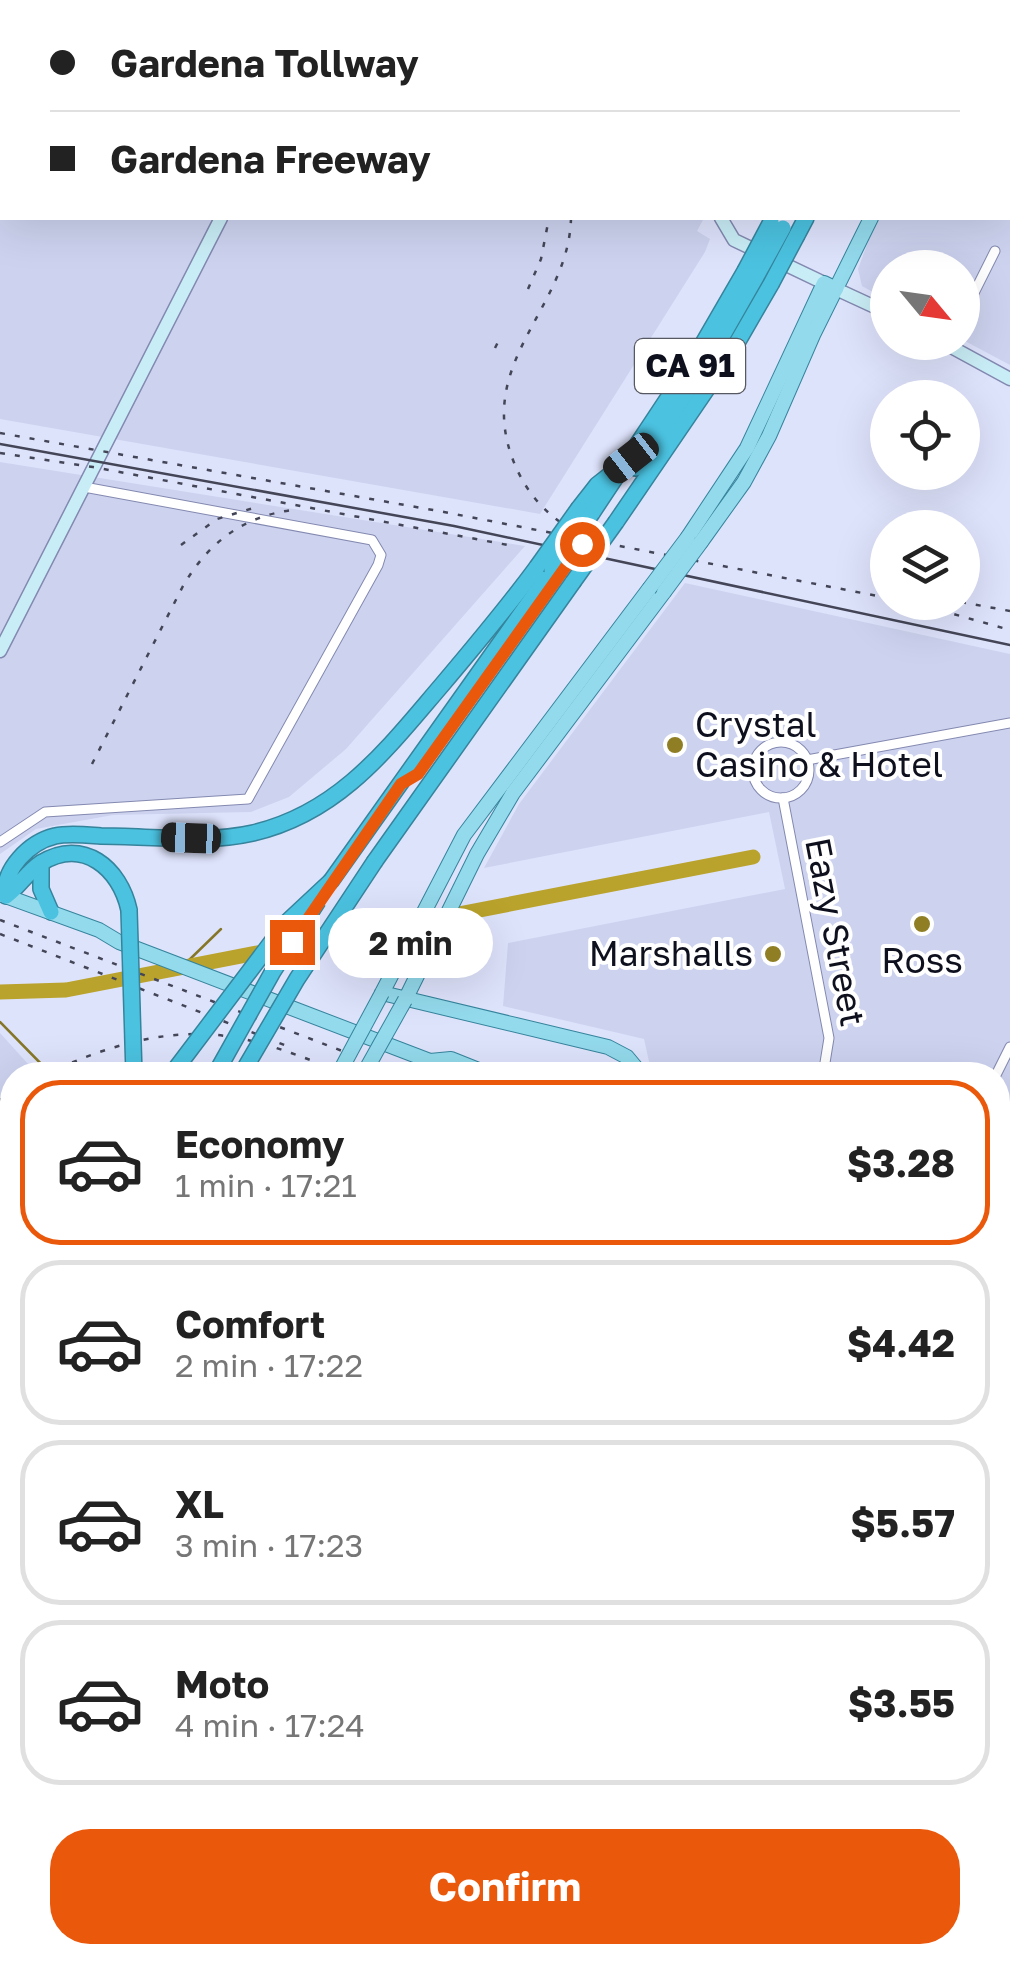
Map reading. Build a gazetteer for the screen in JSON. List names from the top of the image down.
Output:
{
  "streets": {
    "highway": ["CA 91"],
    "street": ["Eazy Street"]
  },
  "places": ["Crystal Casino & Hotel", "Ross", "Marshalls"],
  "north": "bottom right",
  "page": {
    "banner": ["Gardena Tollway", "Gardena Freeway"],
    "bubble": "2 min",
    "list": [
      {
        "name": "Economy",
        "note": "1 min · 17:21",
        "value": "$3.28"
      },
      {
        "name": "Comfort",
        "note": "2 min · 17:22",
        "value": "$4.42"
      },
      {
        "name": "XL",
        "note": "3 min · 17:23",
        "value": "$5.57"
      },
      {
        "name": "Moto",
        "note": "4 min · 17:24",
        "value": "$3.55"
      }
    ],
    "buttons": "Confirm"
  }
}
